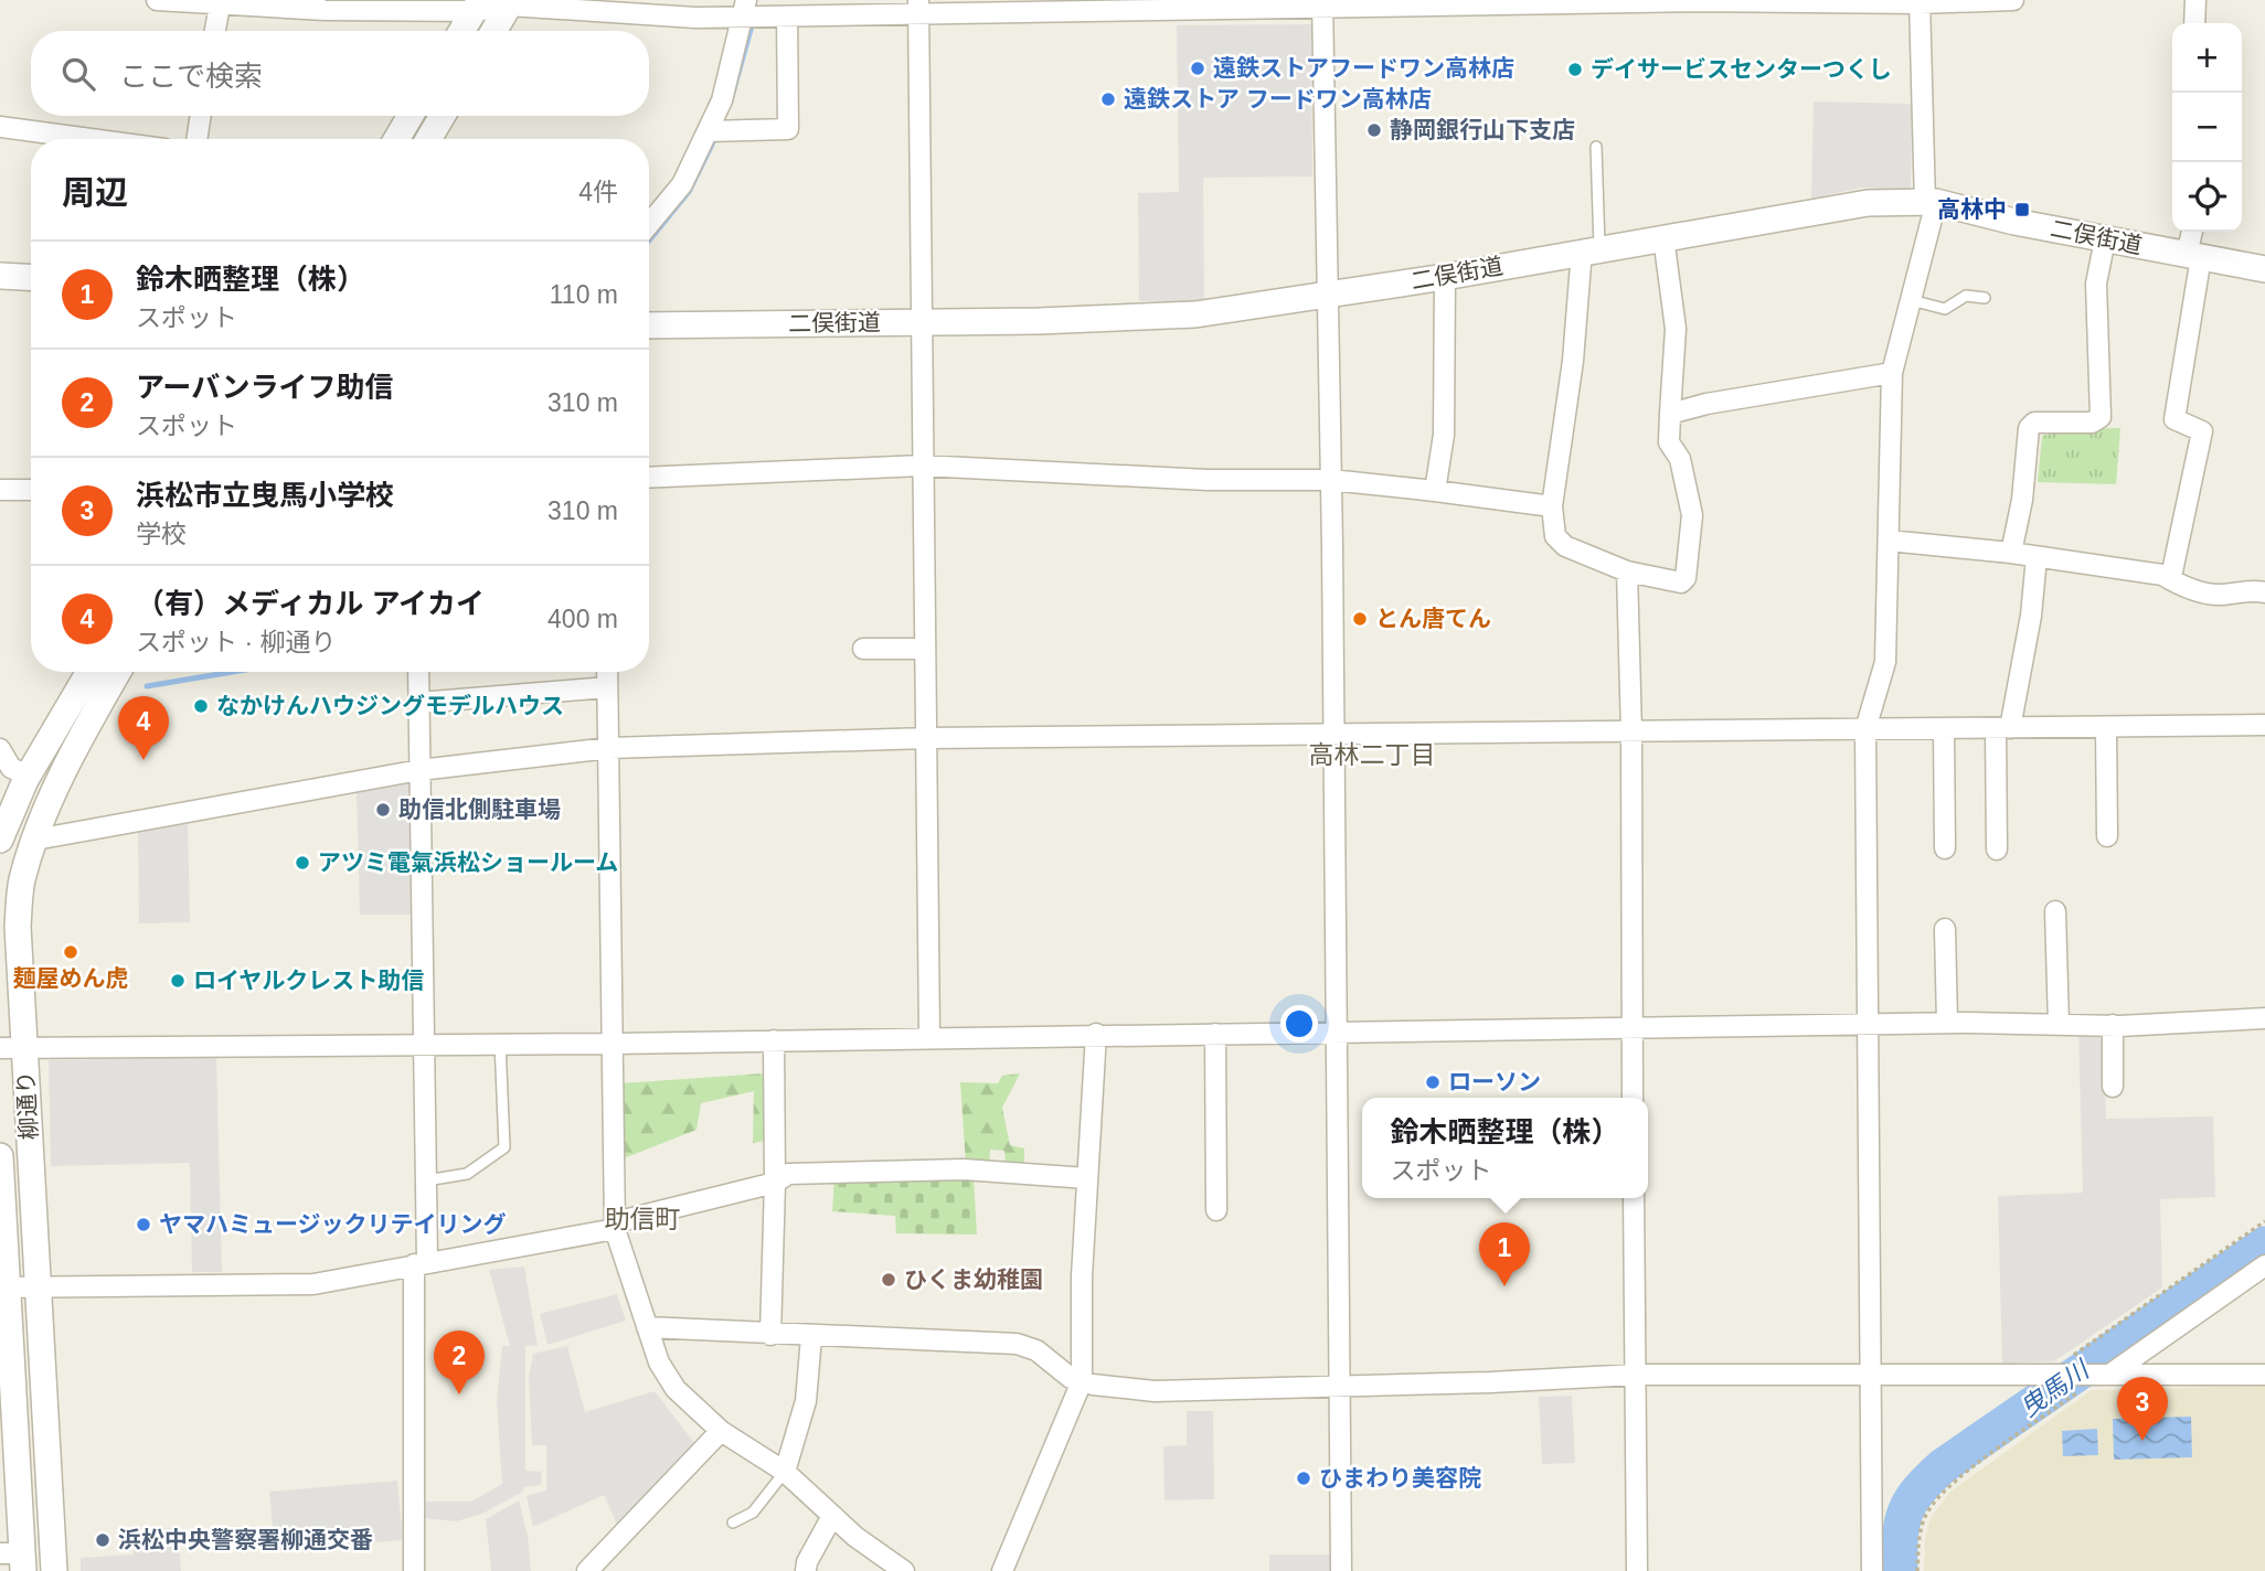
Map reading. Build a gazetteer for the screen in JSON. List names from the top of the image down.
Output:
{
  "streets": {
    "street": ["二俣街道", "柳通り"]
  },
  "districts": ["高林二丁目", "助信町"],
  "water": ["曳馬川"],
  "places": {
    "other": [
      "遠鉄ストアフードワン高林店",
      "デイサービスセンターつくし",
      "遠鉄ストア フードワン高林店",
      "静岡銀行山下支店",
      "とん唐てん",
      "なかけんハウジングモデルハウス",
      "助信北側駐車場",
      "アツミ電氣浜松ショールーム",
      "麺屋めん虎",
      "ロイヤルクレスト助信",
      "ローソン",
      "ヤマハミュージックリテイリング",
      "ひくま幼稚園",
      "ひまわり美容院",
      "浜松中央警察署柳通交番"
    ],
    "transit": ["高林中"]
  },
  "page": {
    "map_buttons": ["+", "−"],
    "search": "ここで検索",
    "heading": ["周辺", "4件"],
    "list": [
      {
        "mark": "1",
        "name": "鈴木晒整理（株）",
        "note": "スポット",
        "value": "110 m"
      },
      {
        "mark": "2",
        "name": "アーバンライフ助信",
        "note": "スポット",
        "value": "310 m"
      },
      {
        "mark": "3",
        "name": "浜松市立曳馬小学校",
        "note": "学校",
        "value": "310 m"
      },
      {
        "mark": "4",
        "name": "（有）メディカル アイカイ",
        "note": "スポット · 柳通り",
        "value": "400 m"
      }
    ],
    "pins": [
      "4",
      "1",
      "2",
      "3"
    ],
    "popup": ["鈴木晒整理（株）", "スポット"]
  }
}
